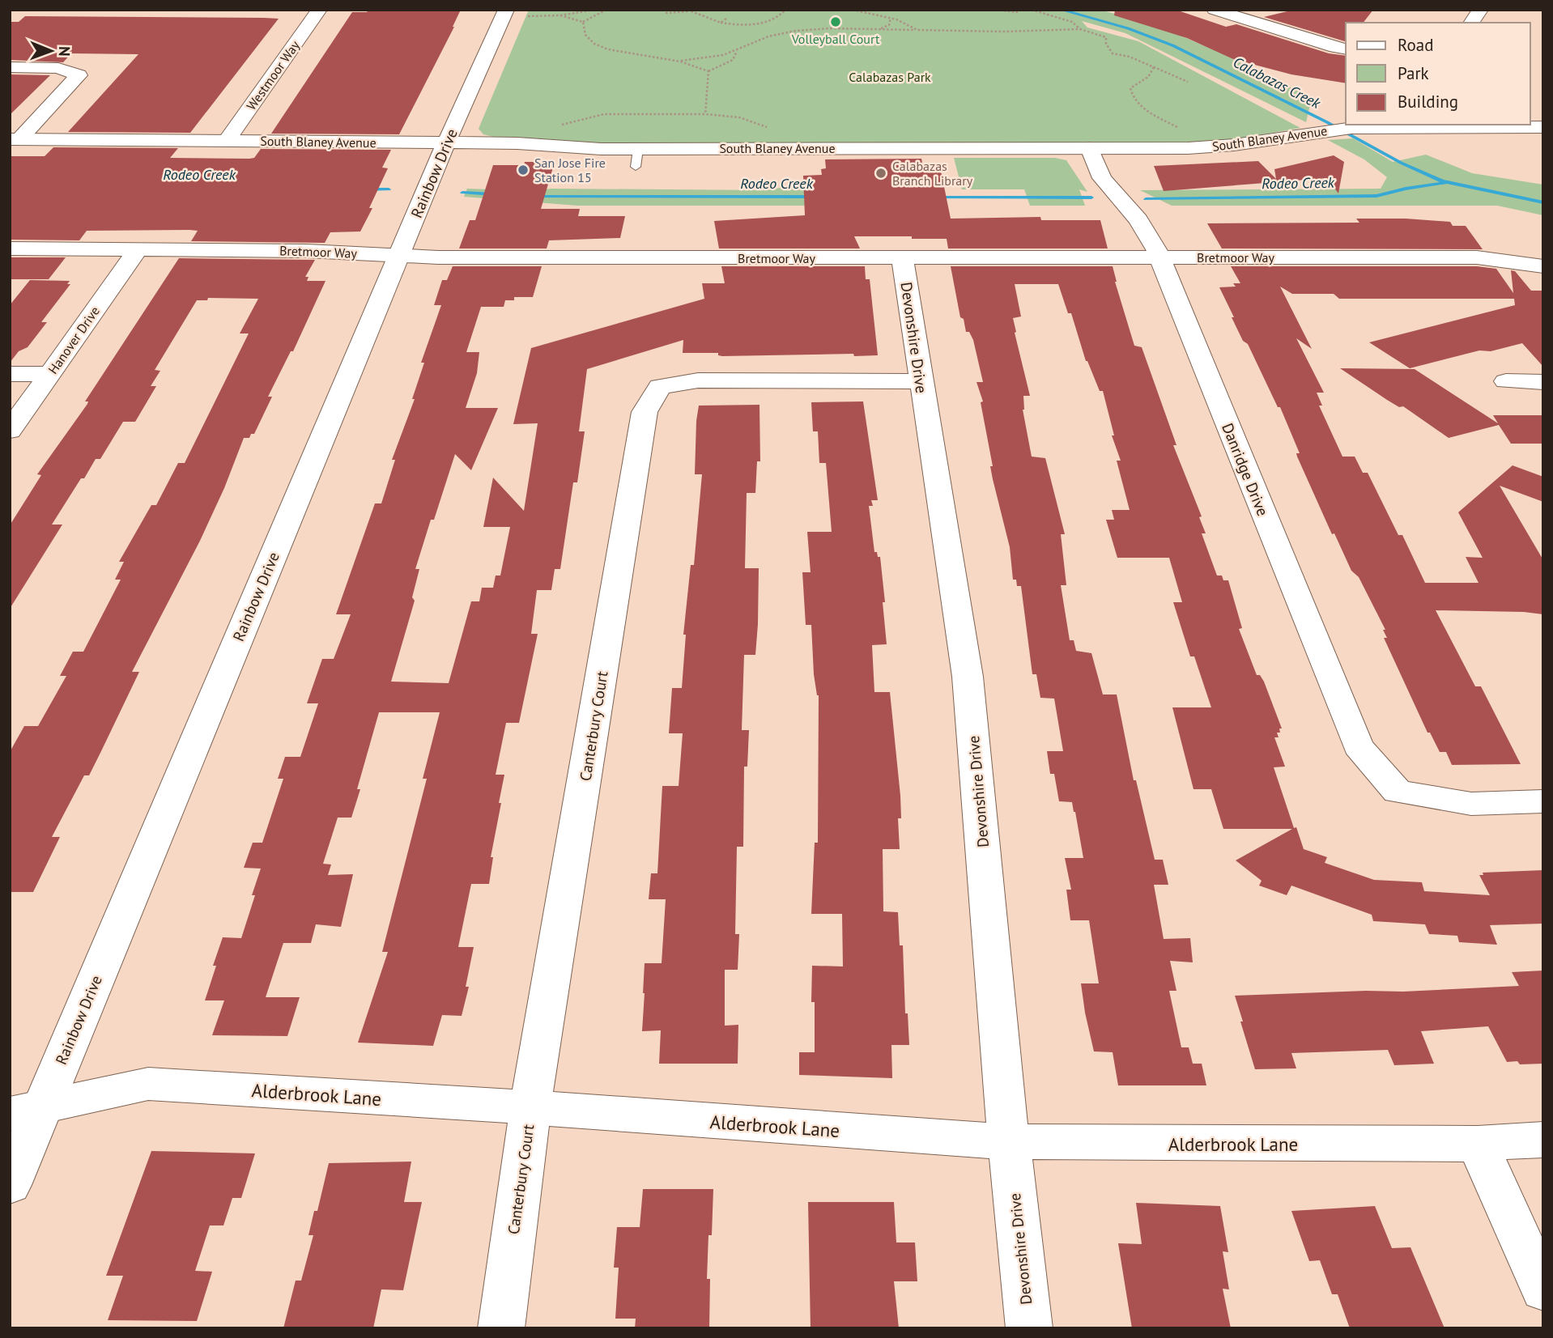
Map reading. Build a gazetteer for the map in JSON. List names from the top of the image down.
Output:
{
  "streets": {
    "street": [
      "Westmoor Way",
      "South Blaney Avenue",
      "Rainbow Drive",
      "Bretmoor Way",
      "Devonshire Drive",
      "Hanover Drive",
      "Danridge Drive",
      "Canterbury Court",
      "Alderbrook Lane"
    ]
  },
  "crossings": [
    ["Westmoor Way", "South Blaney Avenue"],
    ["South Blaney Avenue", "Rainbow Drive"],
    ["South Blaney Avenue", "Danridge Drive"],
    ["Rainbow Drive", "Bretmoor Way"],
    ["Rainbow Drive", "Alderbrook Lane"],
    ["Bretmoor Way", "Devonshire Drive"],
    ["Bretmoor Way", "Hanover Drive"],
    ["Bretmoor Way", "Danridge Drive"],
    ["Devonshire Drive", "Canterbury Court"],
    ["Devonshire Drive", "Alderbrook Lane"],
    ["Canterbury Court", "Alderbrook Lane"]
  ],
  "water": ["Calabazas Creek", "Rodeo Creek"],
  "parks": ["Calabazas Park"],
  "places": ["Volleyball Court", "San Jose Fire Station 15", "Calabazas Branch Library"],
  "legend": ["Road", "Park", "Building"],
  "north": "right"
}
